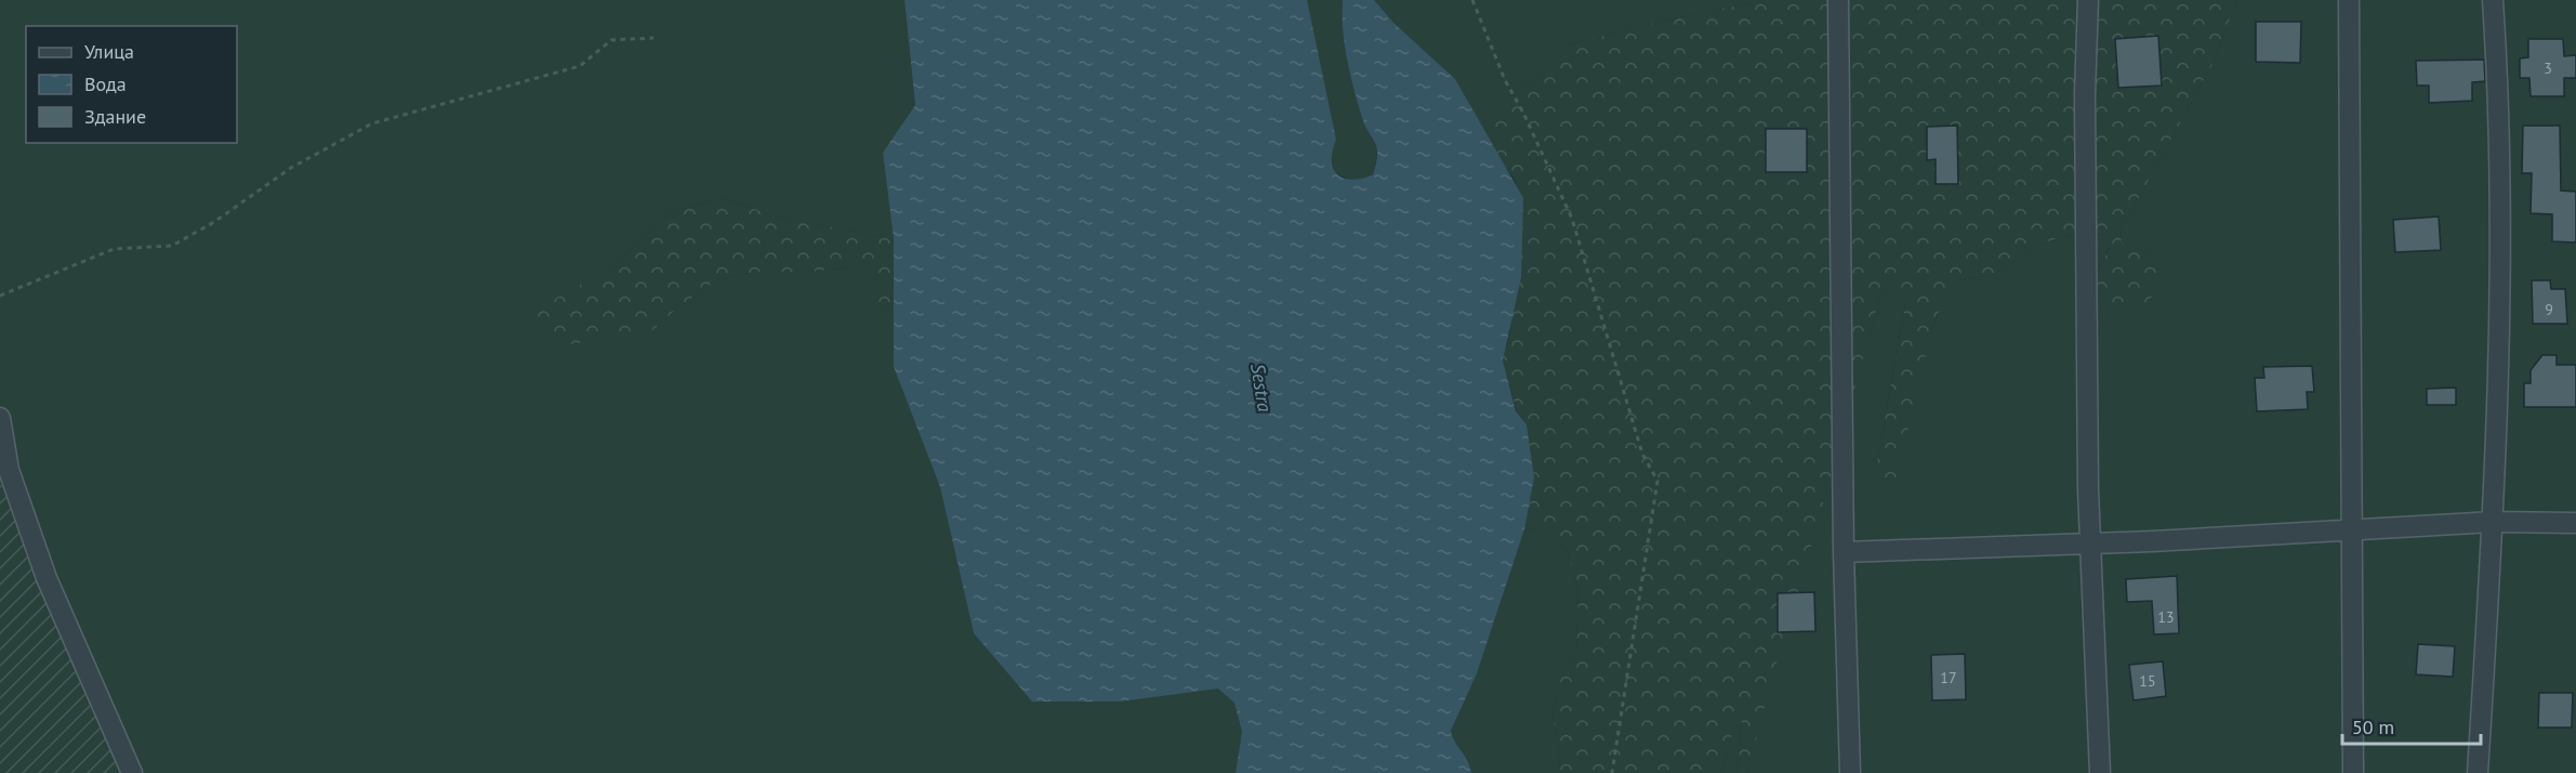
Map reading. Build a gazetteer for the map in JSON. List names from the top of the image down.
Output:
{
  "water": ["Sestra"],
  "house_numbers": [
    "3",
    "9",
    "13",
    "17",
    "15"
  ],
  "legend": ["Улица", "Вода", "Здание"],
  "scale_bar": "50 m"
}
